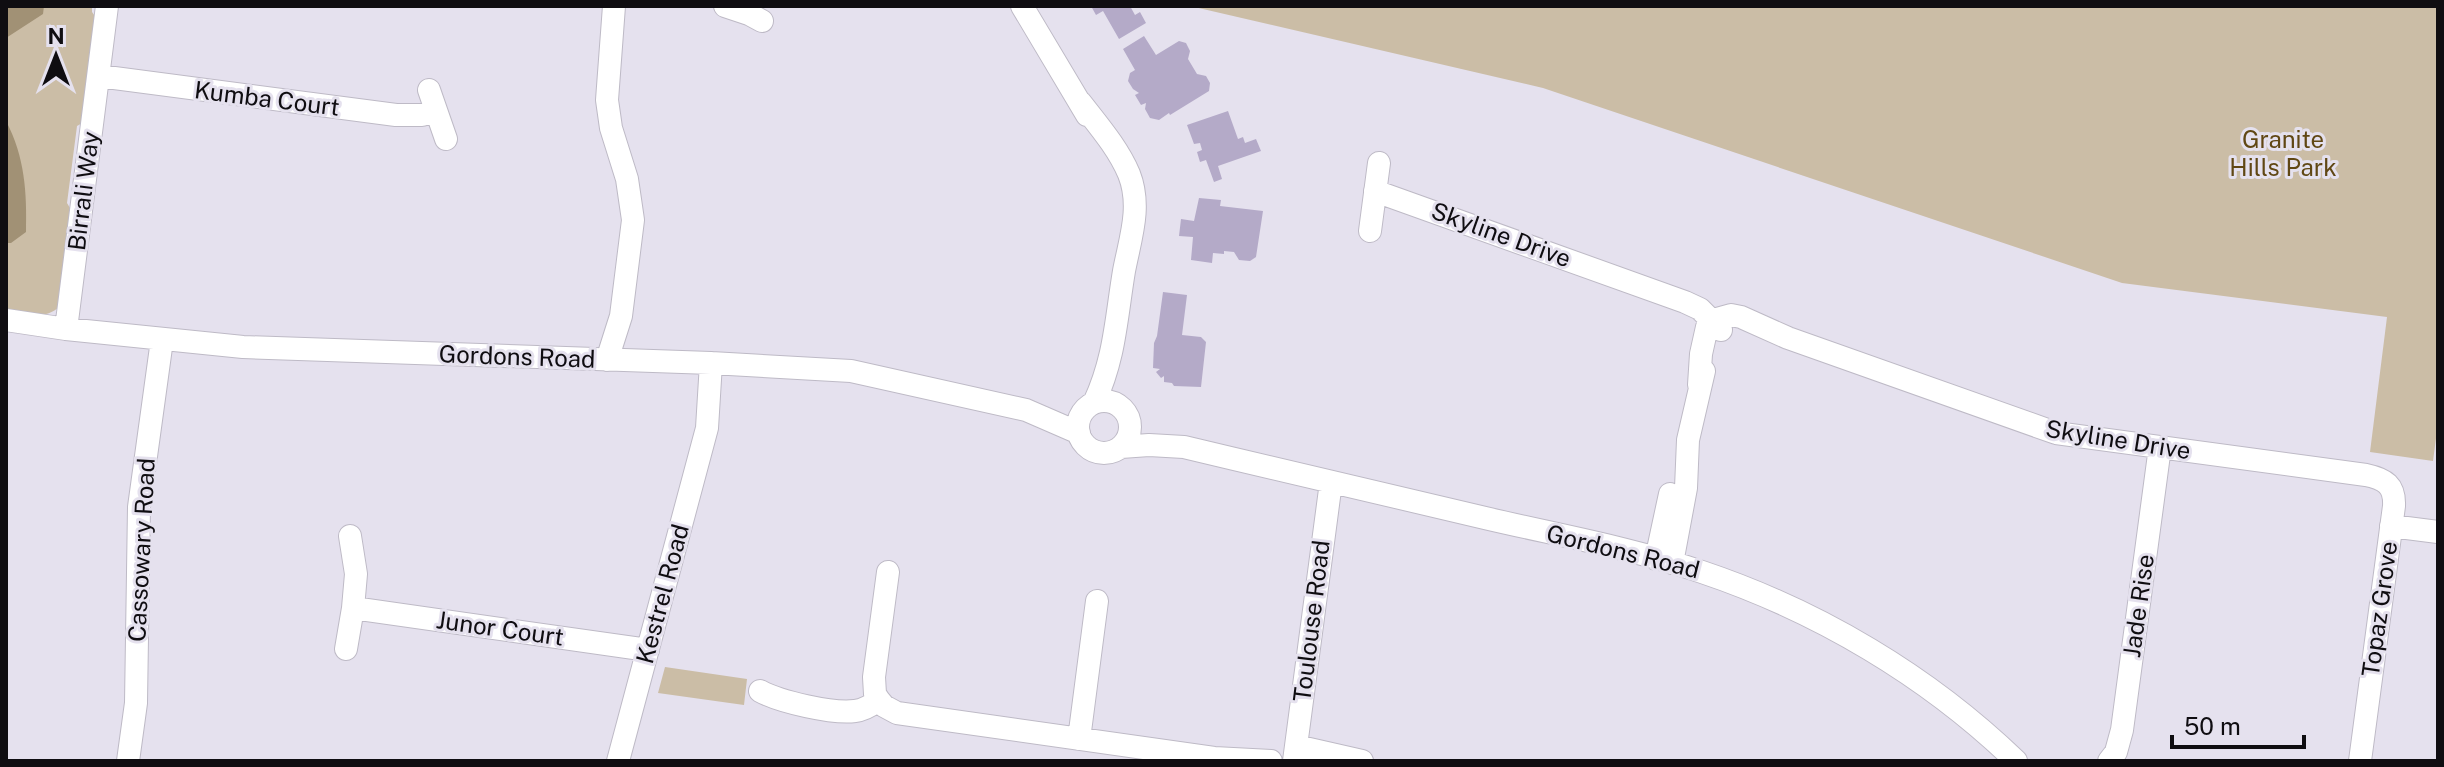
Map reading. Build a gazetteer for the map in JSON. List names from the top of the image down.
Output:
{
  "streets": {
    "street": [
      "Kumba Court",
      "Birrali Way",
      "Skyline Drive",
      "Gordons Road",
      "Cassowary Road",
      "Kestrel Road",
      "Jade Rise",
      "Topaz Grove",
      "Toulouse Road",
      "Junor Court"
    ]
  },
  "crossings": [
    ["Kumba Court", "Birrali Way"],
    ["Birrali Way", "Gordons Road"],
    ["Skyline Drive", "Jade Rise"],
    ["Skyline Drive", "Topaz Grove"],
    ["Gordons Road", "Cassowary Road"],
    ["Gordons Road", "Kestrel Road"],
    ["Gordons Road", "Toulouse Road"],
    ["Kestrel Road", "Junor Court"]
  ],
  "parks": ["Granite Hills Park"],
  "scale_bar": "50 m",
  "north": "top"
}
